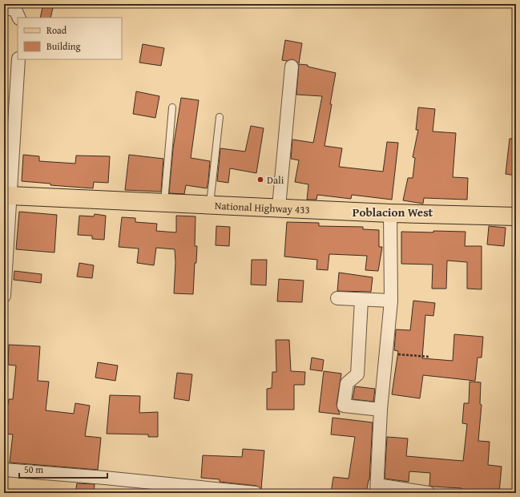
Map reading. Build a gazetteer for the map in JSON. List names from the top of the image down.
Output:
{
  "streets": {
    "main road": ["National Highway 433"]
  },
  "districts": ["Poblacion West"],
  "places": ["Dali"],
  "legend": ["Road", "Building"],
  "scale_bar": "50 m"
}
